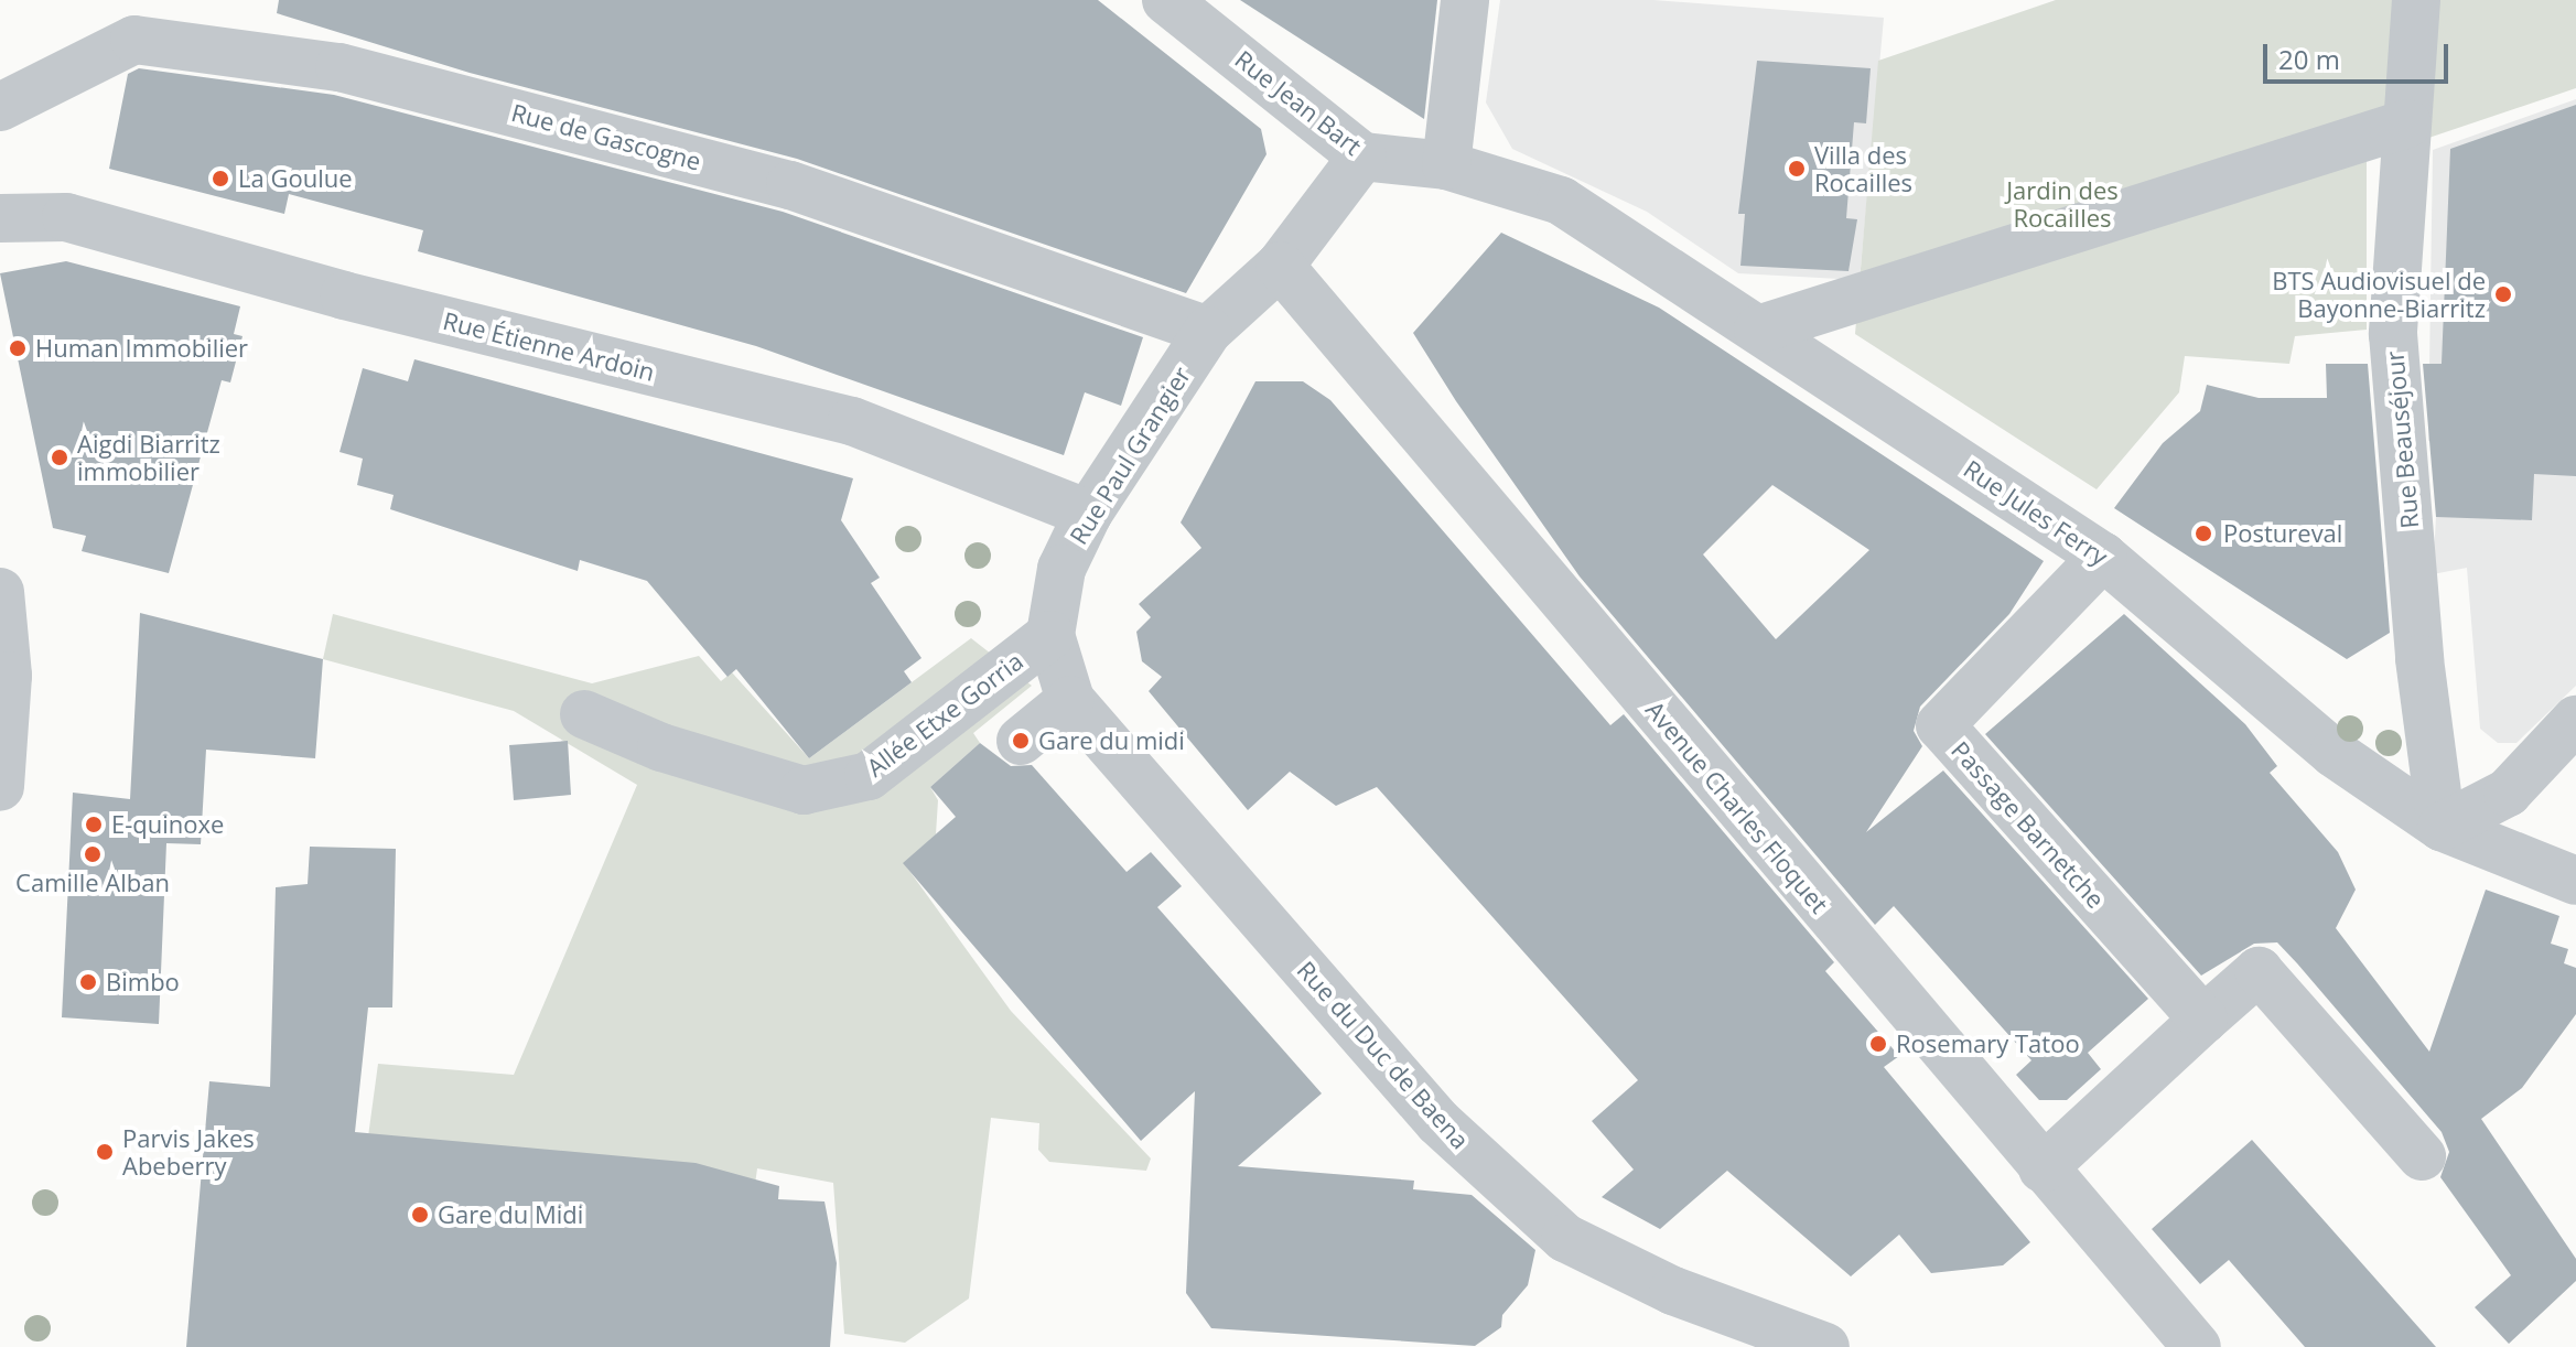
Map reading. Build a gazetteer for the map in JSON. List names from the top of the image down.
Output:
{
  "streets": {
    "street": [
      "Rue Jean Bart",
      "Rue de Gascogne",
      "Rue Étienne Ardoin",
      "Rue Beauséjour",
      "Rue Paul Grangier",
      "Rue Jules Ferry",
      "Allée Etxe Gorria",
      "Avenue Charles Floquet",
      "Passage Barnetche",
      "Rue du Duc de Baena"
    ]
  },
  "crossings": [
    ["Rue Jean Bart", "Rue Paul Grangier"],
    ["Rue Jean Bart", "Rue Jules Ferry"],
    ["Rue de Gascogne", "Rue Paul Grangier"],
    ["Rue Étienne Ardoin", "Rue Paul Grangier"],
    ["Rue Beauséjour", "Rue Jules Ferry"],
    ["Rue Paul Grangier", "Allée Etxe Gorria"],
    ["Rue Paul Grangier", "Avenue Charles Floquet"],
    ["Rue Paul Grangier", "Rue du Duc de Baena"],
    ["Rue Jules Ferry", "Passage Barnetche"],
    ["Allée Etxe Gorria", "Rue du Duc de Baena"]
  ],
  "parks": ["Jardin des Rocailles"],
  "places": [
    "Villa des Rocailles",
    "La Goulue",
    "BTS Audiovisuel de Bayonne-Biarritz",
    "Human Immobilier",
    "Aigdi Biarritz immobilier",
    "Postureval",
    "Gare du midi",
    "E-quinoxe",
    "Camille Alban",
    "Bimbo",
    "Rosemary Tatoo",
    "Parvis Jakes Abeberry",
    "Gare du Midi"
  ],
  "scale_bar": "20 m"
}
